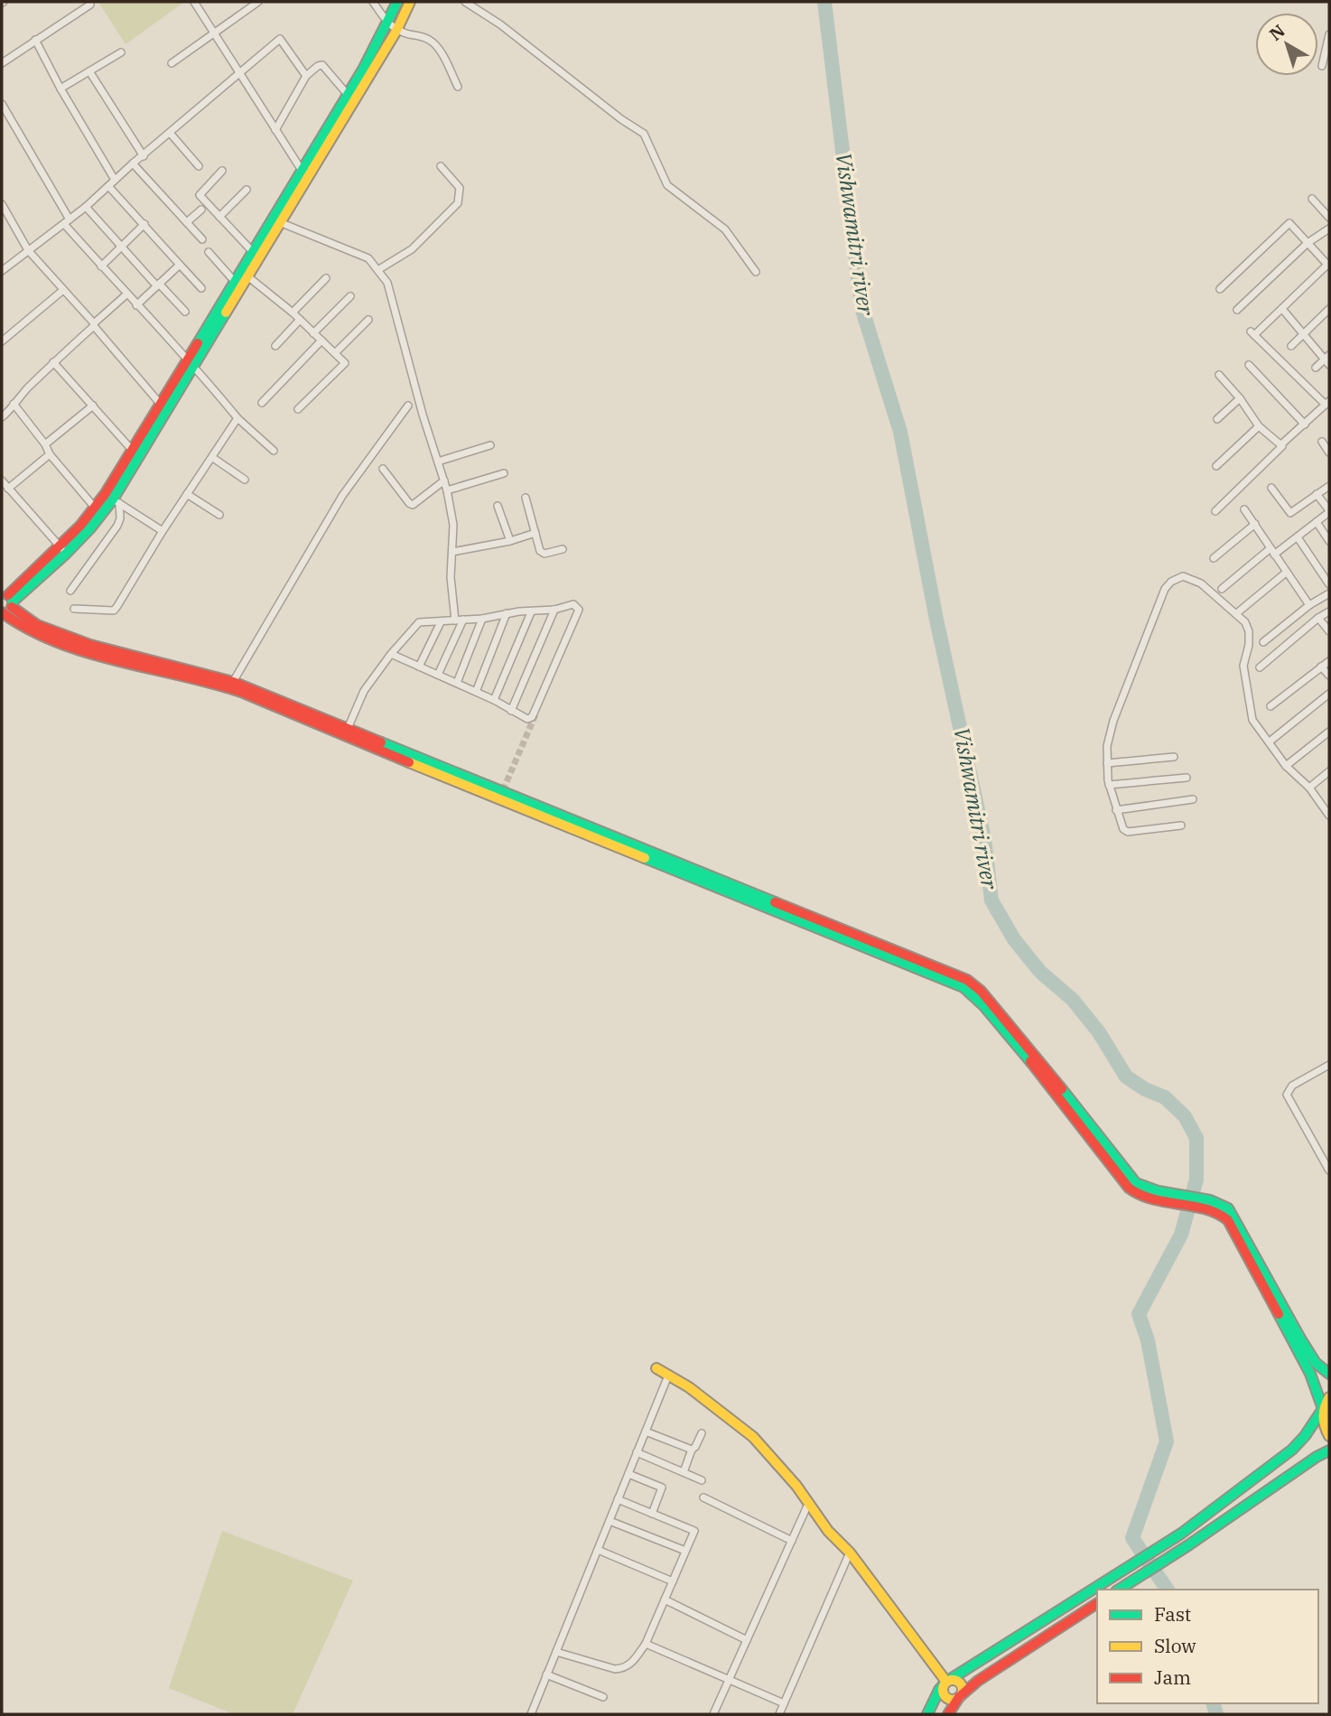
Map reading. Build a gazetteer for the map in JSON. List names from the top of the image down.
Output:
{
  "water": ["Vishwamitri river"],
  "legend": ["Fast", "Slow", "Jam"],
  "north": "top left"
}
